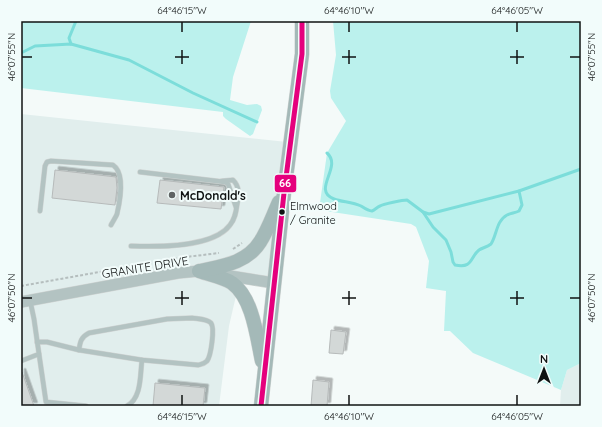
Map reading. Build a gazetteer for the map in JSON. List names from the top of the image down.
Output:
{
  "streets": {
    "street": ["GRANITE DRIVE"]
  },
  "places": ["McDonald's", "Elmwood / Granite"],
  "lines": ["transit line 66"],
  "north": "top",
  "coordinates": [
    "64°46'15\"W",
    "64°46'10\"W",
    "64°46'05\"W",
    "46°07'55\"N",
    "46°07'50\"N"
  ]
}
